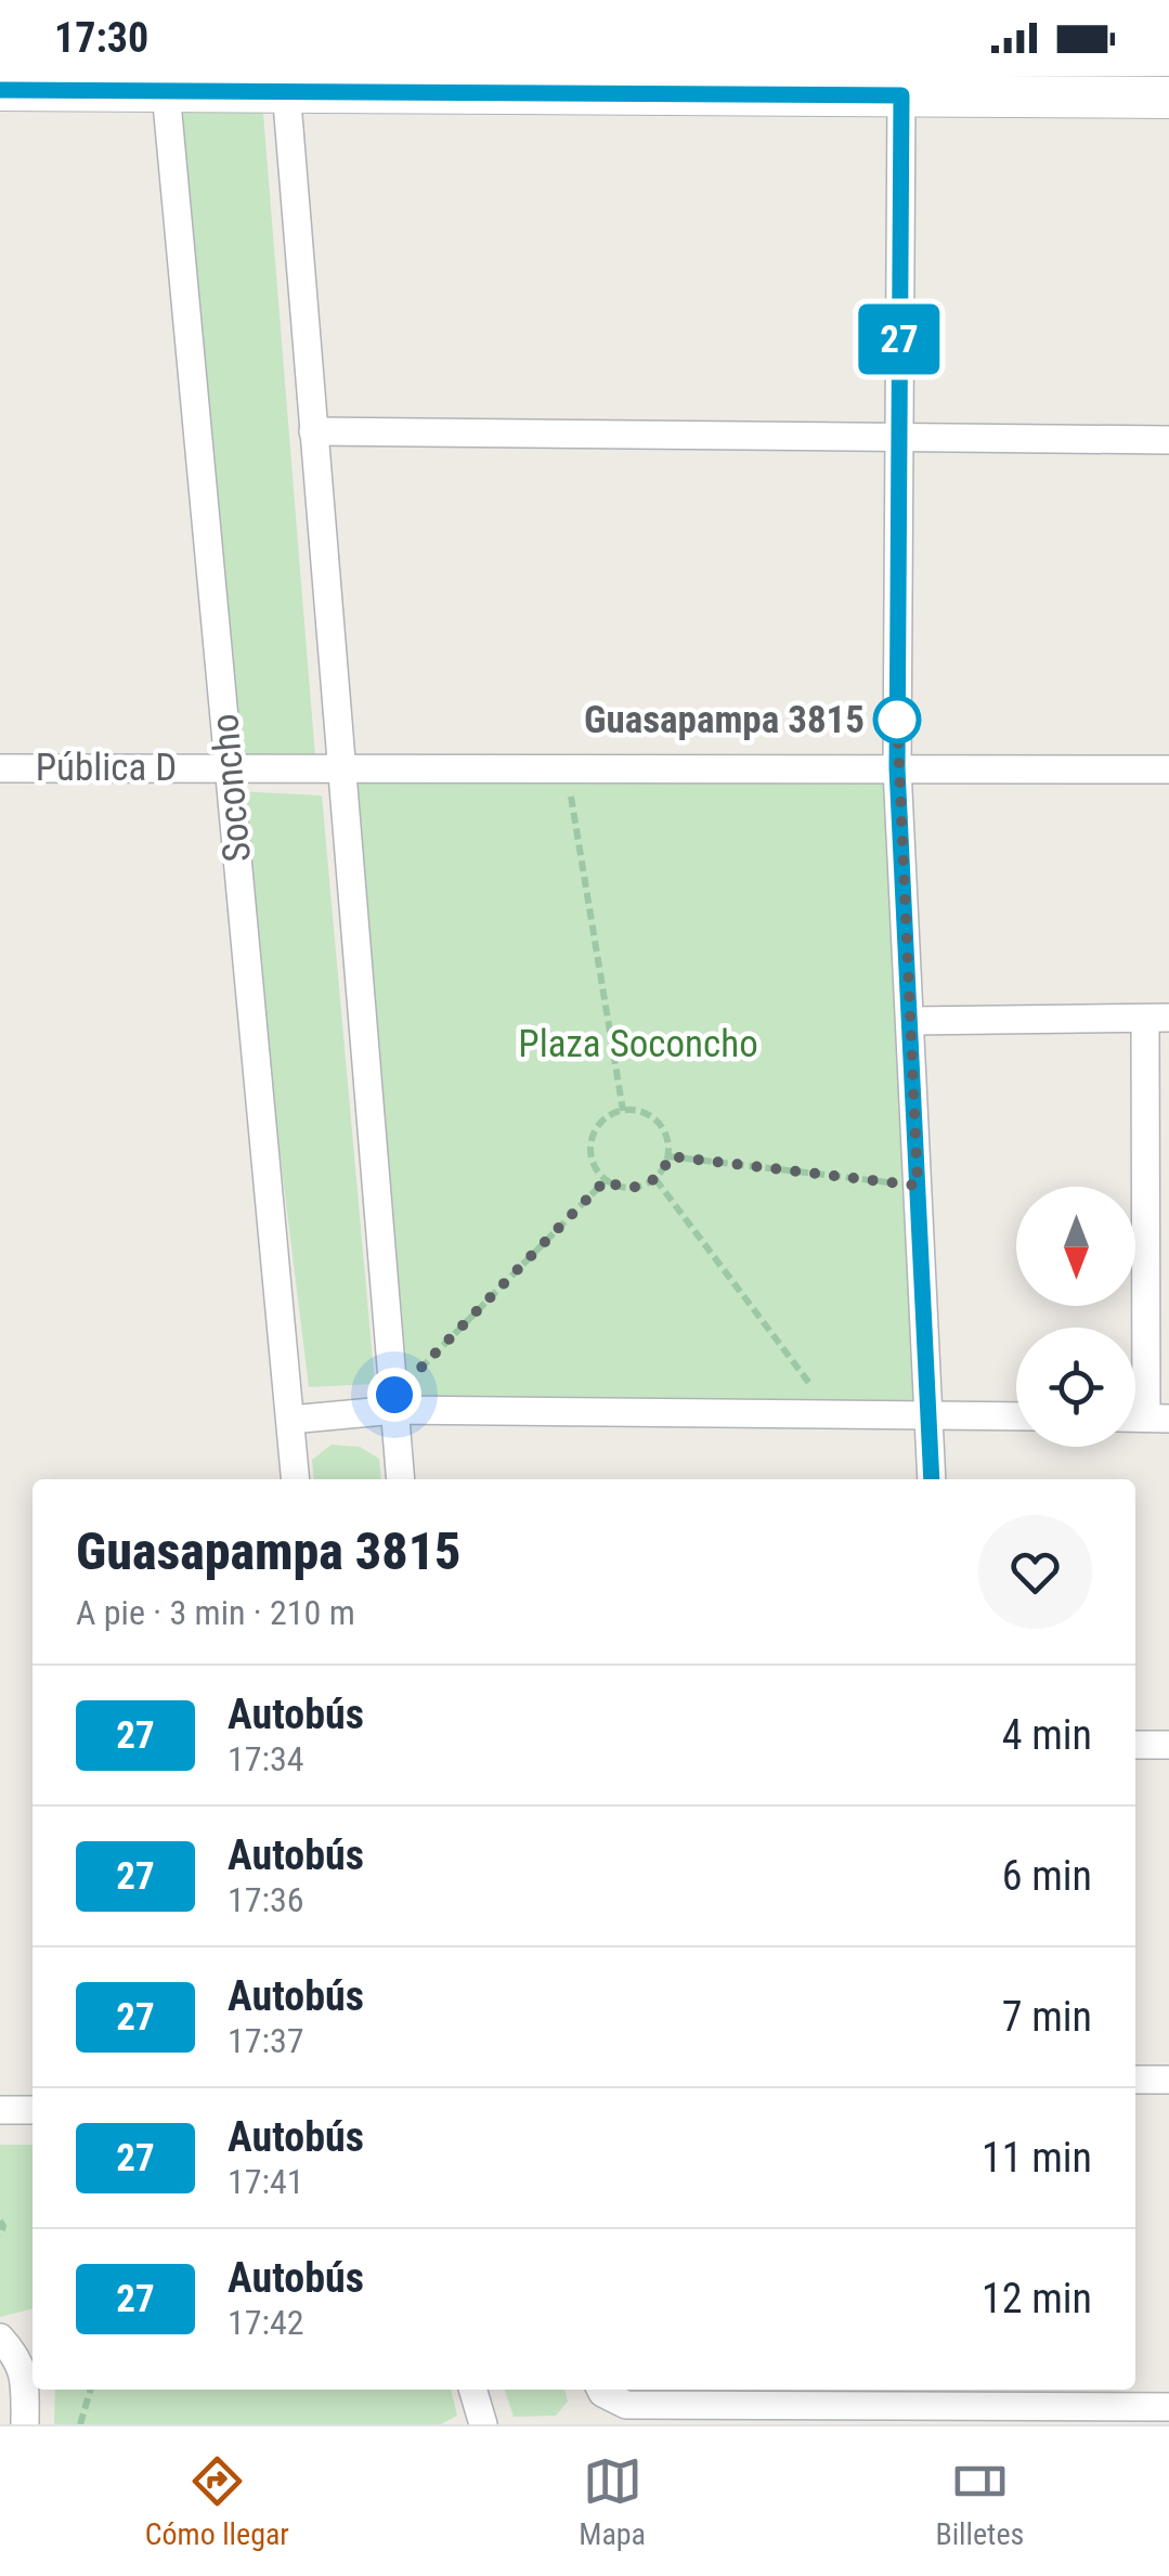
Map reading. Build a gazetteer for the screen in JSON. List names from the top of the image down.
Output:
{
  "streets": {
    "street": ["Pública D", "Soconcho"]
  },
  "crossings": [
    ["Pública D", "Soconcho"]
  ],
  "parks": ["Plaza Soconcho"],
  "places": ["Guasapampa 3815"],
  "lines": ["bus line 27"],
  "north": "bottom",
  "page": {
    "status": "17:30",
    "on_map": "27",
    "heading": ["Guasapampa 3815", "A pie · 3 min · 210 m"],
    "list": [
      {
        "mark": "27",
        "name": "Autobús",
        "note": "17:34",
        "value": "4 min"
      },
      {
        "mark": "27",
        "name": "Autobús",
        "note": "17:36",
        "value": "6 min"
      },
      {
        "mark": "27",
        "name": "Autobús",
        "note": "17:37",
        "value": "7 min"
      },
      {
        "mark": "27",
        "name": "Autobús",
        "note": "17:41",
        "value": "11 min"
      },
      {
        "mark": "27",
        "name": "Autobús",
        "note": "17:42",
        "value": "12 min"
      }
    ],
    "tabs": ["Cómo llegar", "Mapa", "Billetes"]
  }
}
